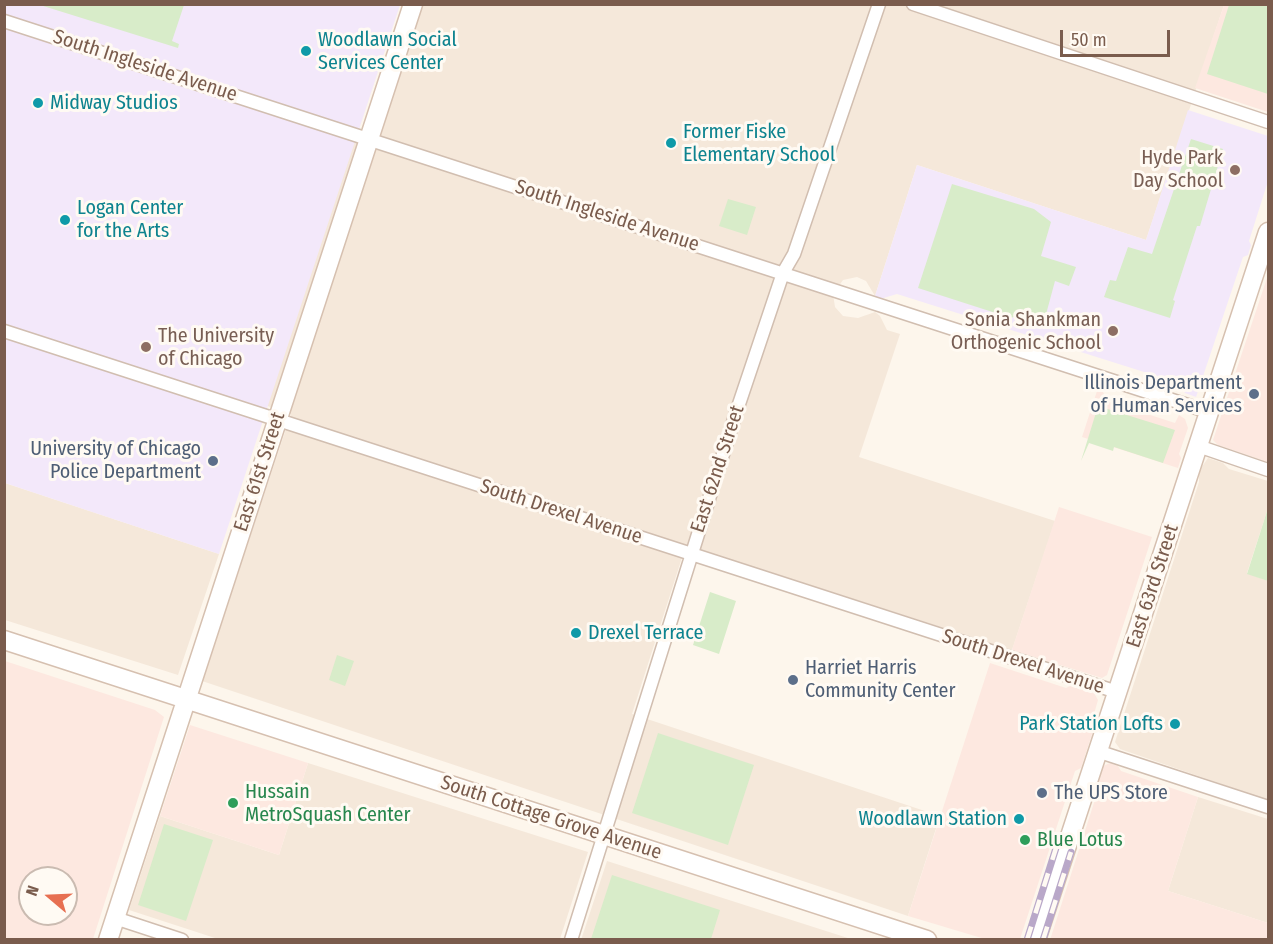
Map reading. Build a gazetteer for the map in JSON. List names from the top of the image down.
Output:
{
  "streets": {
    "main road": ["East 61st Street", "East 63rd Street", "South Cottage Grove Avenue"],
    "street": ["South Ingleside Avenue", "East 62nd Street", "South Drexel Avenue"]
  },
  "crossings": [
    ["South Ingleside Avenue", "East 62nd Street"],
    ["South Ingleside Avenue", "East 61st Street"],
    ["South Ingleside Avenue", "East 63rd Street"],
    ["East 62nd Street", "South Drexel Avenue"],
    ["East 62nd Street", "South Cottage Grove Avenue"],
    ["East 61st Street", "South Drexel Avenue"],
    ["East 61st Street", "South Cottage Grove Avenue"],
    ["South Drexel Avenue", "East 63rd Street"]
  ],
  "places": [
    "Woodlawn Social Services Center",
    "Midway Studios",
    "Former Fiske Elementary School",
    "Hyde Park Day School",
    "Logan Center for the Arts",
    "Sonia Shankman Orthogenic School",
    "The University of Chicago",
    "Illinois Department of Human Services",
    "University of Chicago Police Department",
    "Drexel Terrace",
    "Harriet Harris Community Center",
    "Park Station Lofts",
    "The UPS Store",
    "Hussain MetroSquash Center",
    "Woodlawn Station",
    "Blue Lotus"
  ],
  "scale_bar": "50 m",
  "north": "left"
}
